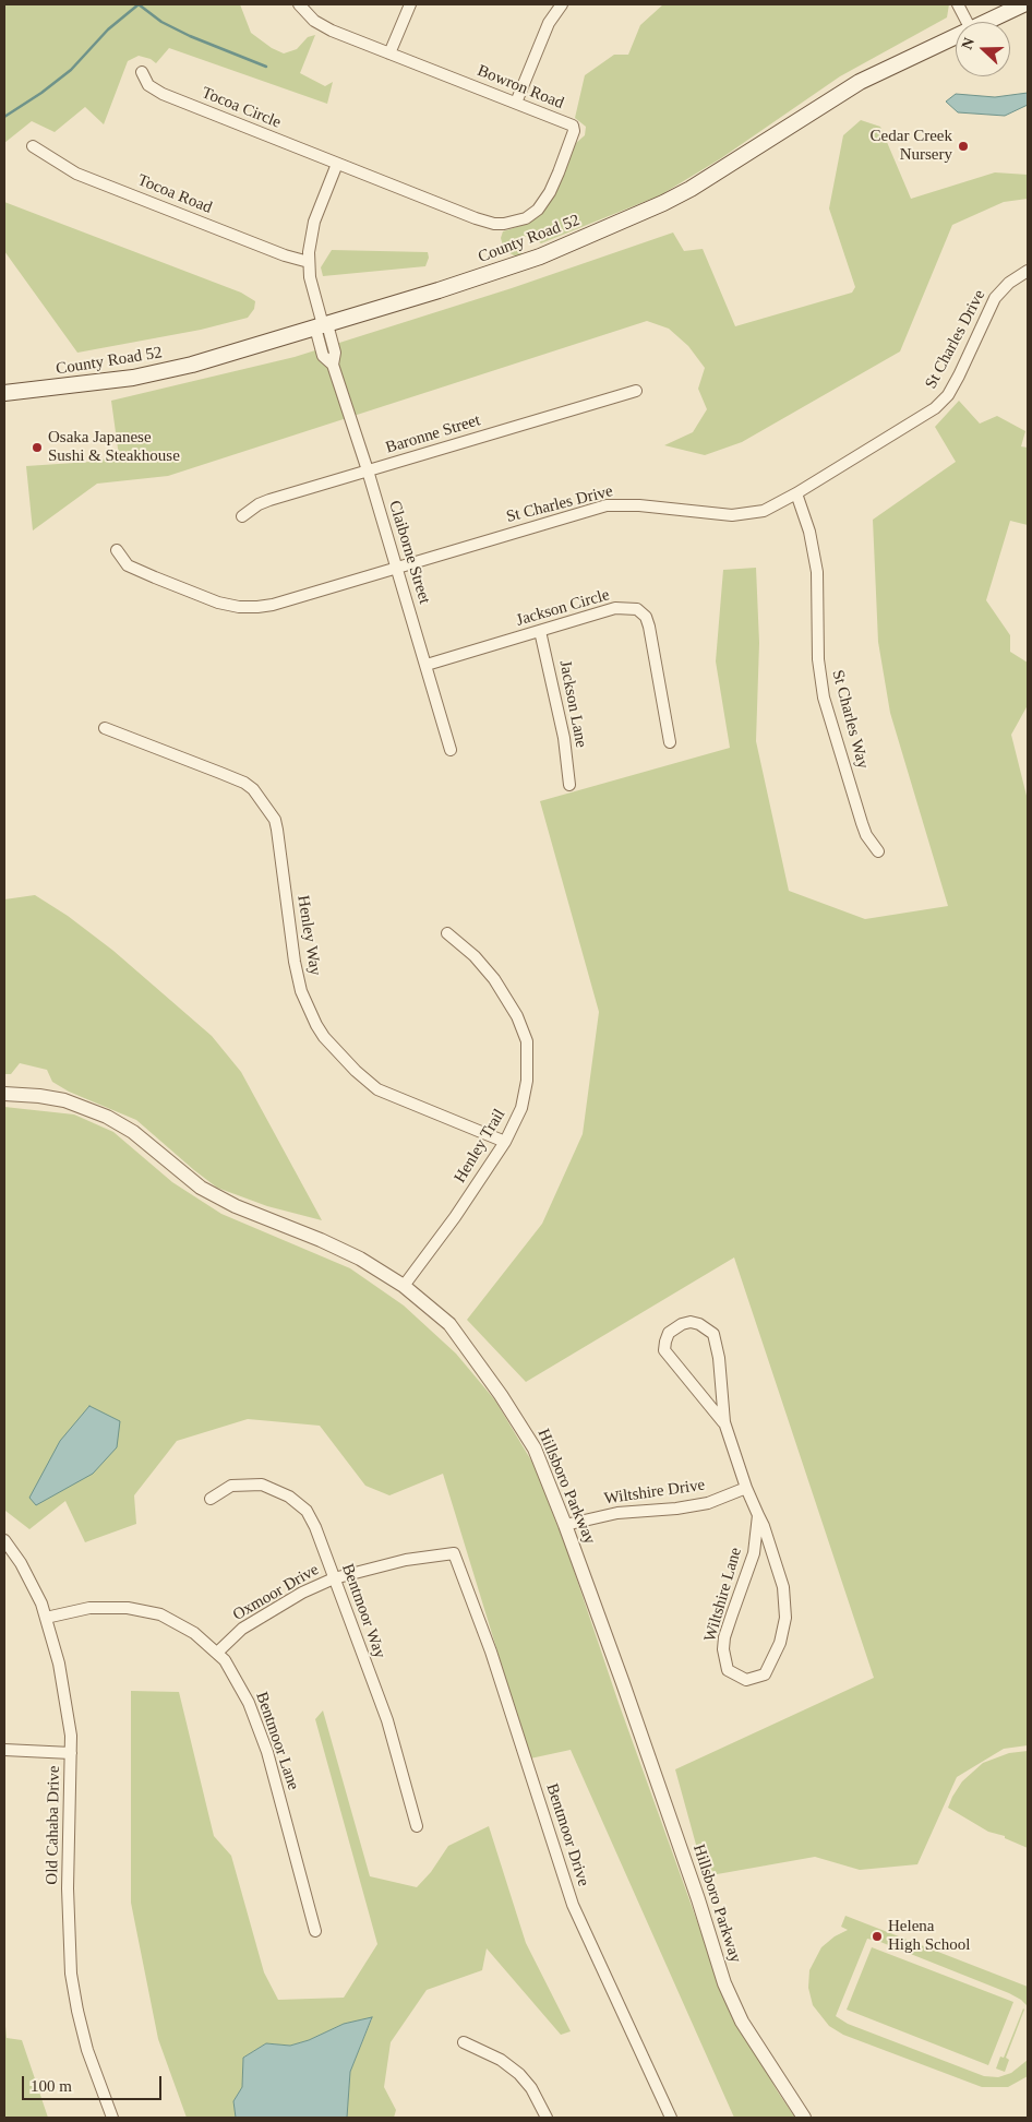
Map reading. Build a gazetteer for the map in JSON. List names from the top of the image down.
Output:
{
  "streets": {
    "main road": ["County Road 52"],
    "street": [
      "Bowron Road",
      "Tocoa Circle",
      "Tocoa Road",
      "St Charles Drive",
      "Baronne Street",
      "Claiborne Street",
      "Jackson Circle",
      "Jackson Lane",
      "St Charles Way",
      "Henley Way",
      "Henley Trail",
      "Hillsboro Parkway",
      "Wiltshire Drive",
      "Oxmoor Drive",
      "Wiltshire Lane",
      "Bentmoor Way",
      "Bentmoor Lane",
      "Old Cahaba Drive",
      "Bentmoor Drive"
    ]
  },
  "crossings": [
    ["Bowron Road", "Tocoa Circle"],
    ["Bowron Road", "Claiborne Street"],
    ["Tocoa Circle", "Claiborne Street"],
    ["Tocoa Road", "Claiborne Street"],
    ["County Road 52", "Claiborne Street"],
    ["St Charles Drive", "Claiborne Street"],
    ["St Charles Drive", "St Charles Way"],
    ["Baronne Street", "Claiborne Street"],
    ["Claiborne Street", "Jackson Circle"],
    ["Jackson Circle", "Jackson Lane"],
    ["Henley Way", "Henley Trail"],
    ["Henley Trail", "Hillsboro Parkway"],
    ["Hillsboro Parkway", "Wiltshire Drive"],
    ["Wiltshire Drive", "Wiltshire Lane"],
    ["Oxmoor Drive", "Bentmoor Way"],
    ["Oxmoor Drive", "Bentmoor Lane"],
    ["Oxmoor Drive", "Bentmoor Drive"],
    ["Bentmoor Lane", "Old Cahaba Drive"]
  ],
  "places": ["Cedar Creek Nursery", "Osaka Japanese Sushi & Steakhouse", "Helena High School"],
  "scale_bar": "100 m",
  "north": "left"
}
